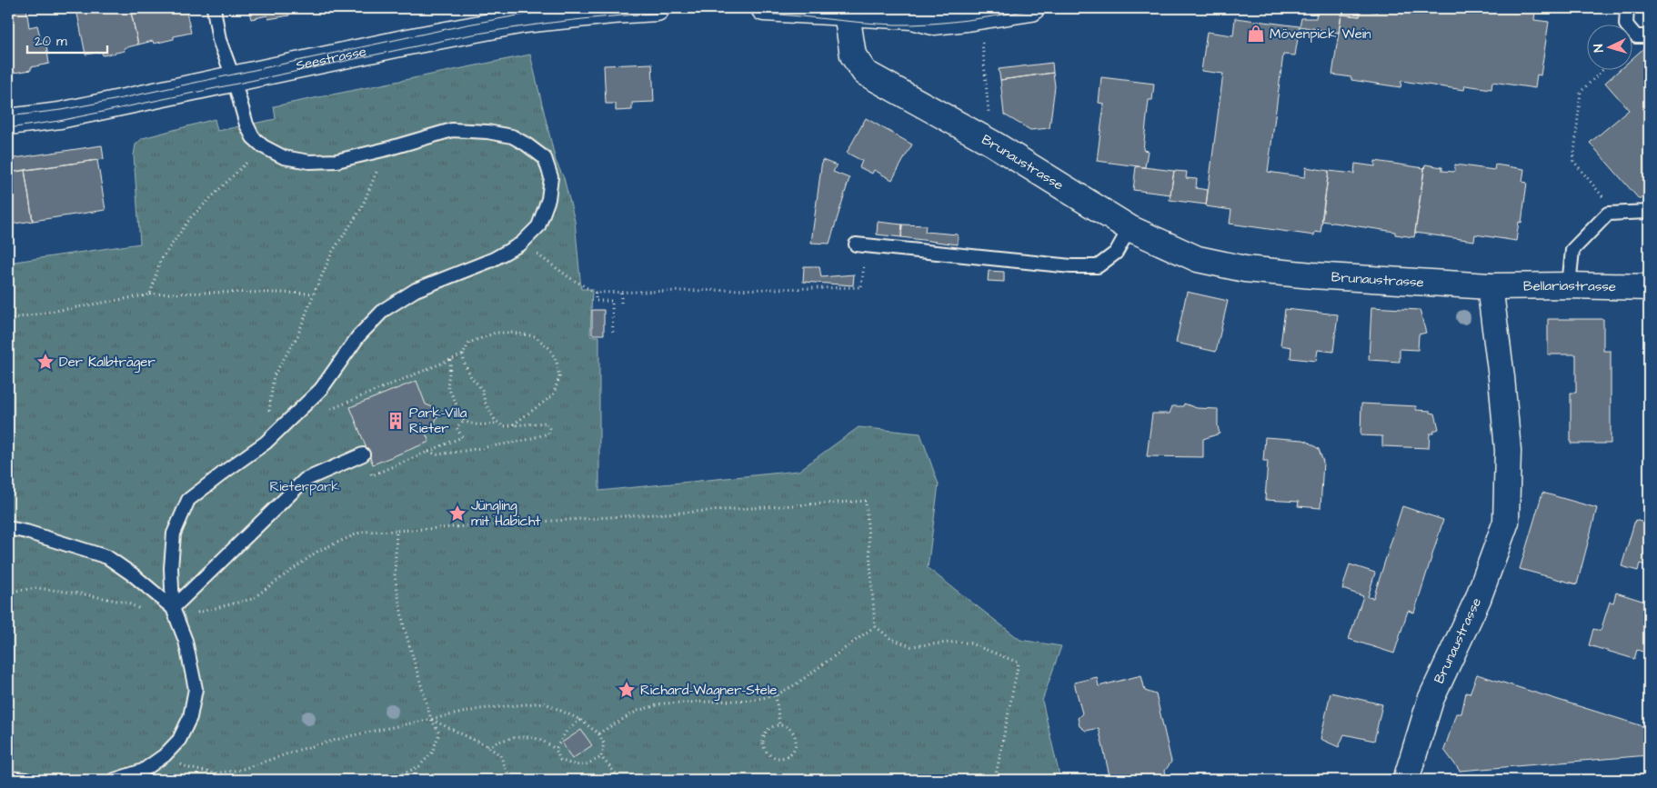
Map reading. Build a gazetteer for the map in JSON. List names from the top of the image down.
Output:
{
  "streets": {
    "street": ["Seestrasse", "Brunaustrasse", "Bellariastrasse"]
  },
  "crossings": [
    ["Brunaustrasse", "Bellariastrasse"]
  ],
  "parks": ["Rieterpark"],
  "places": {
    "shop": ["Mövenpick Wein"],
    "place": ["Der Kalbträger", "Jüngling mit Habicht", "Richard-Wagner-Stele"],
    "building": ["Park-Villa Rieter"]
  },
  "scale_bar": "20 m",
  "north": "left"
}
